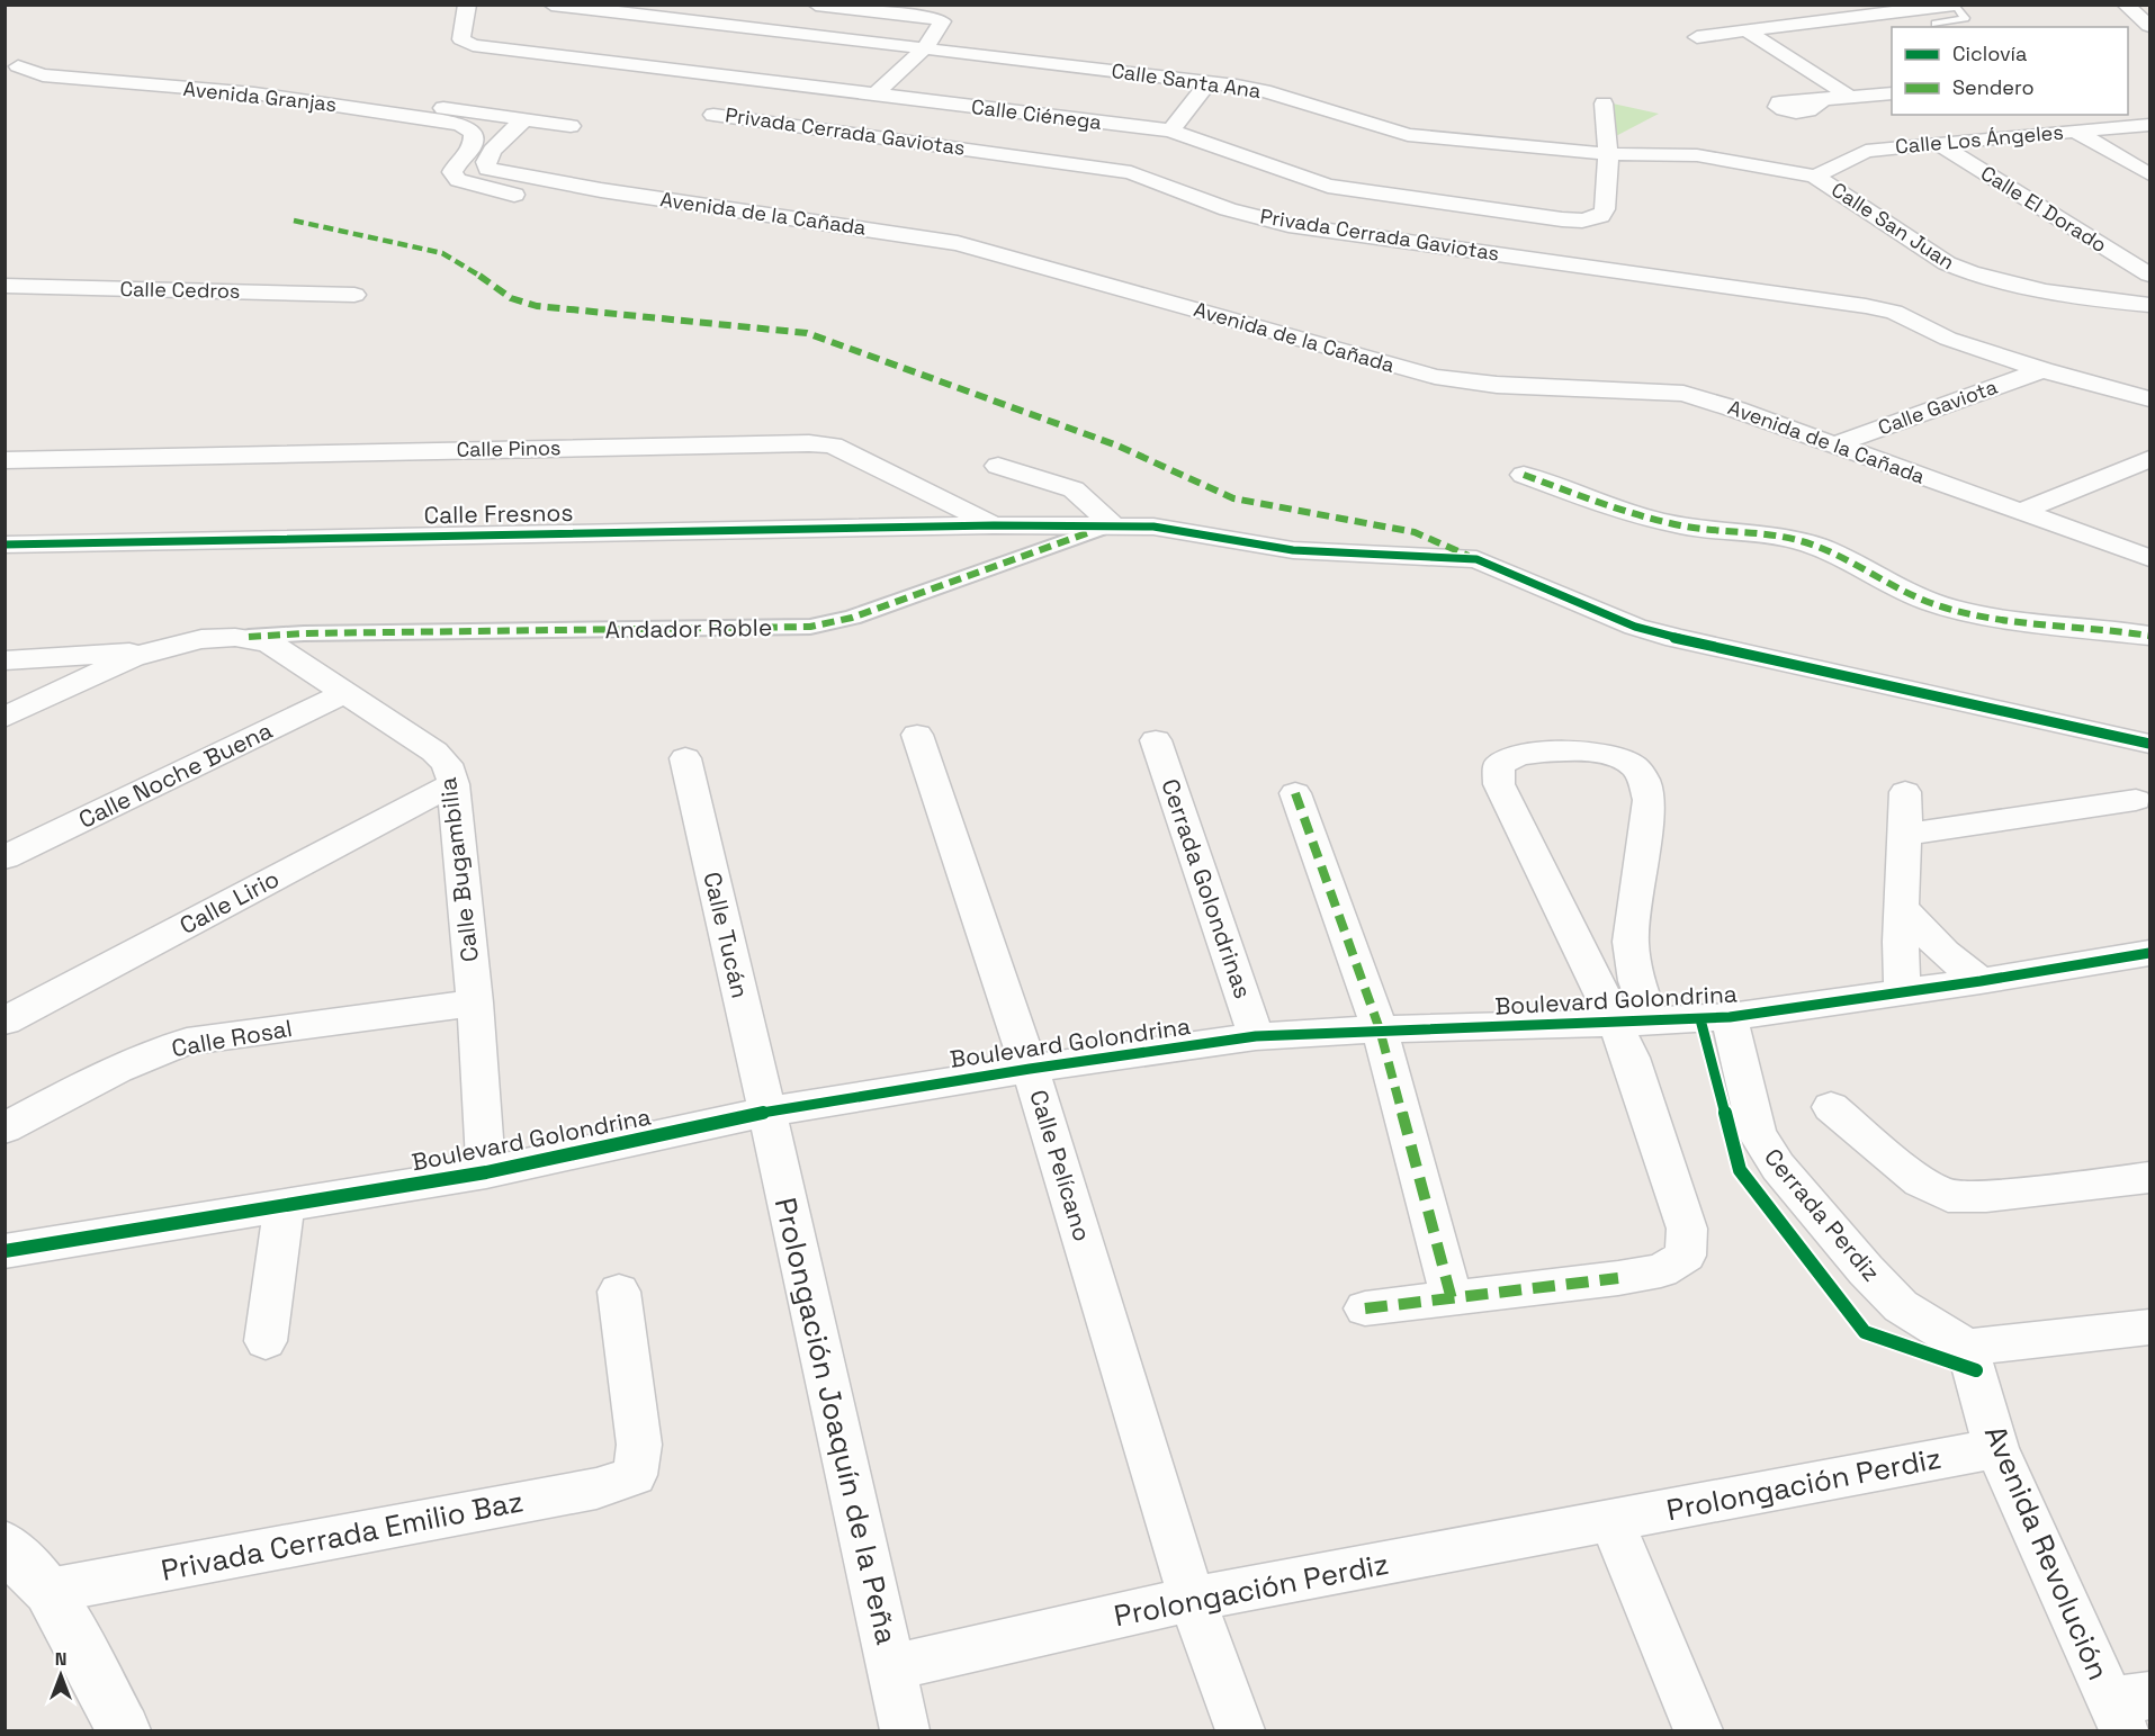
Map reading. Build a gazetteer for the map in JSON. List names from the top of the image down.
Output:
{
  "streets": {
    "street": [
      "Calle Santa Ana",
      "Avenida Granjas",
      "Calle Ciénega",
      "Privada Cerrada Gaviotas",
      "Calle Los Ángeles",
      "Calle El Dorado",
      "Avenida de la Cañada",
      "Calle San Juan",
      "Calle Cedros",
      "Calle Gaviota",
      "Calle Pinos",
      "Calle Fresnos",
      "Andador Roble",
      "Calle Noche Buena",
      "Calle Bugambilia",
      "Cerrada Golondrinas",
      "Calle Lirio",
      "Calle Tucán",
      "Boulevard Golondrina",
      "Calle Rosal",
      "Calle Pelícano",
      "Cerrada Perdiz",
      "Prolongación Joaquín de la Peña",
      "Prolongación Perdiz",
      "Privada Cerrada Emilio Baz",
      "Avenida Revolución"
    ]
  },
  "crossings": [
    ["Calle Santa Ana", "Calle Ciénega"],
    ["Calle Santa Ana", "Calle Los Ángeles"],
    ["Calle Santa Ana", "Calle San Juan"],
    ["Privada Cerrada Gaviotas", "Calle Gaviota"],
    ["Calle Los Ángeles", "Calle El Dorado"],
    ["Calle Los Ángeles", "Calle San Juan"],
    ["Avenida de la Cañada", "Calle Gaviota"],
    ["Calle Pinos", "Calle Fresnos"],
    ["Calle Fresnos", "Andador Roble"],
    ["Andador Roble", "Calle Bugambilia"],
    ["Calle Noche Buena", "Calle Bugambilia"],
    ["Calle Bugambilia", "Calle Lirio"],
    ["Calle Bugambilia", "Boulevard Golondrina"],
    ["Calle Bugambilia", "Calle Rosal"],
    ["Cerrada Golondrinas", "Boulevard Golondrina"],
    ["Calle Tucán", "Boulevard Golondrina"],
    ["Calle Tucán", "Prolongación Joaquín de la Peña"],
    ["Boulevard Golondrina", "Calle Pelícano"],
    ["Boulevard Golondrina", "Cerrada Perdiz"],
    ["Boulevard Golondrina", "Prolongación Joaquín de la Peña"],
    ["Calle Pelícano", "Prolongación Perdiz"],
    ["Cerrada Perdiz", "Avenida Revolución"],
    ["Prolongación Joaquín de la Peña", "Prolongación Perdiz"],
    ["Prolongación Perdiz", "Avenida Revolución"]
  ],
  "legend": ["Ciclovía", "Sendero"],
  "north": "top"
}
